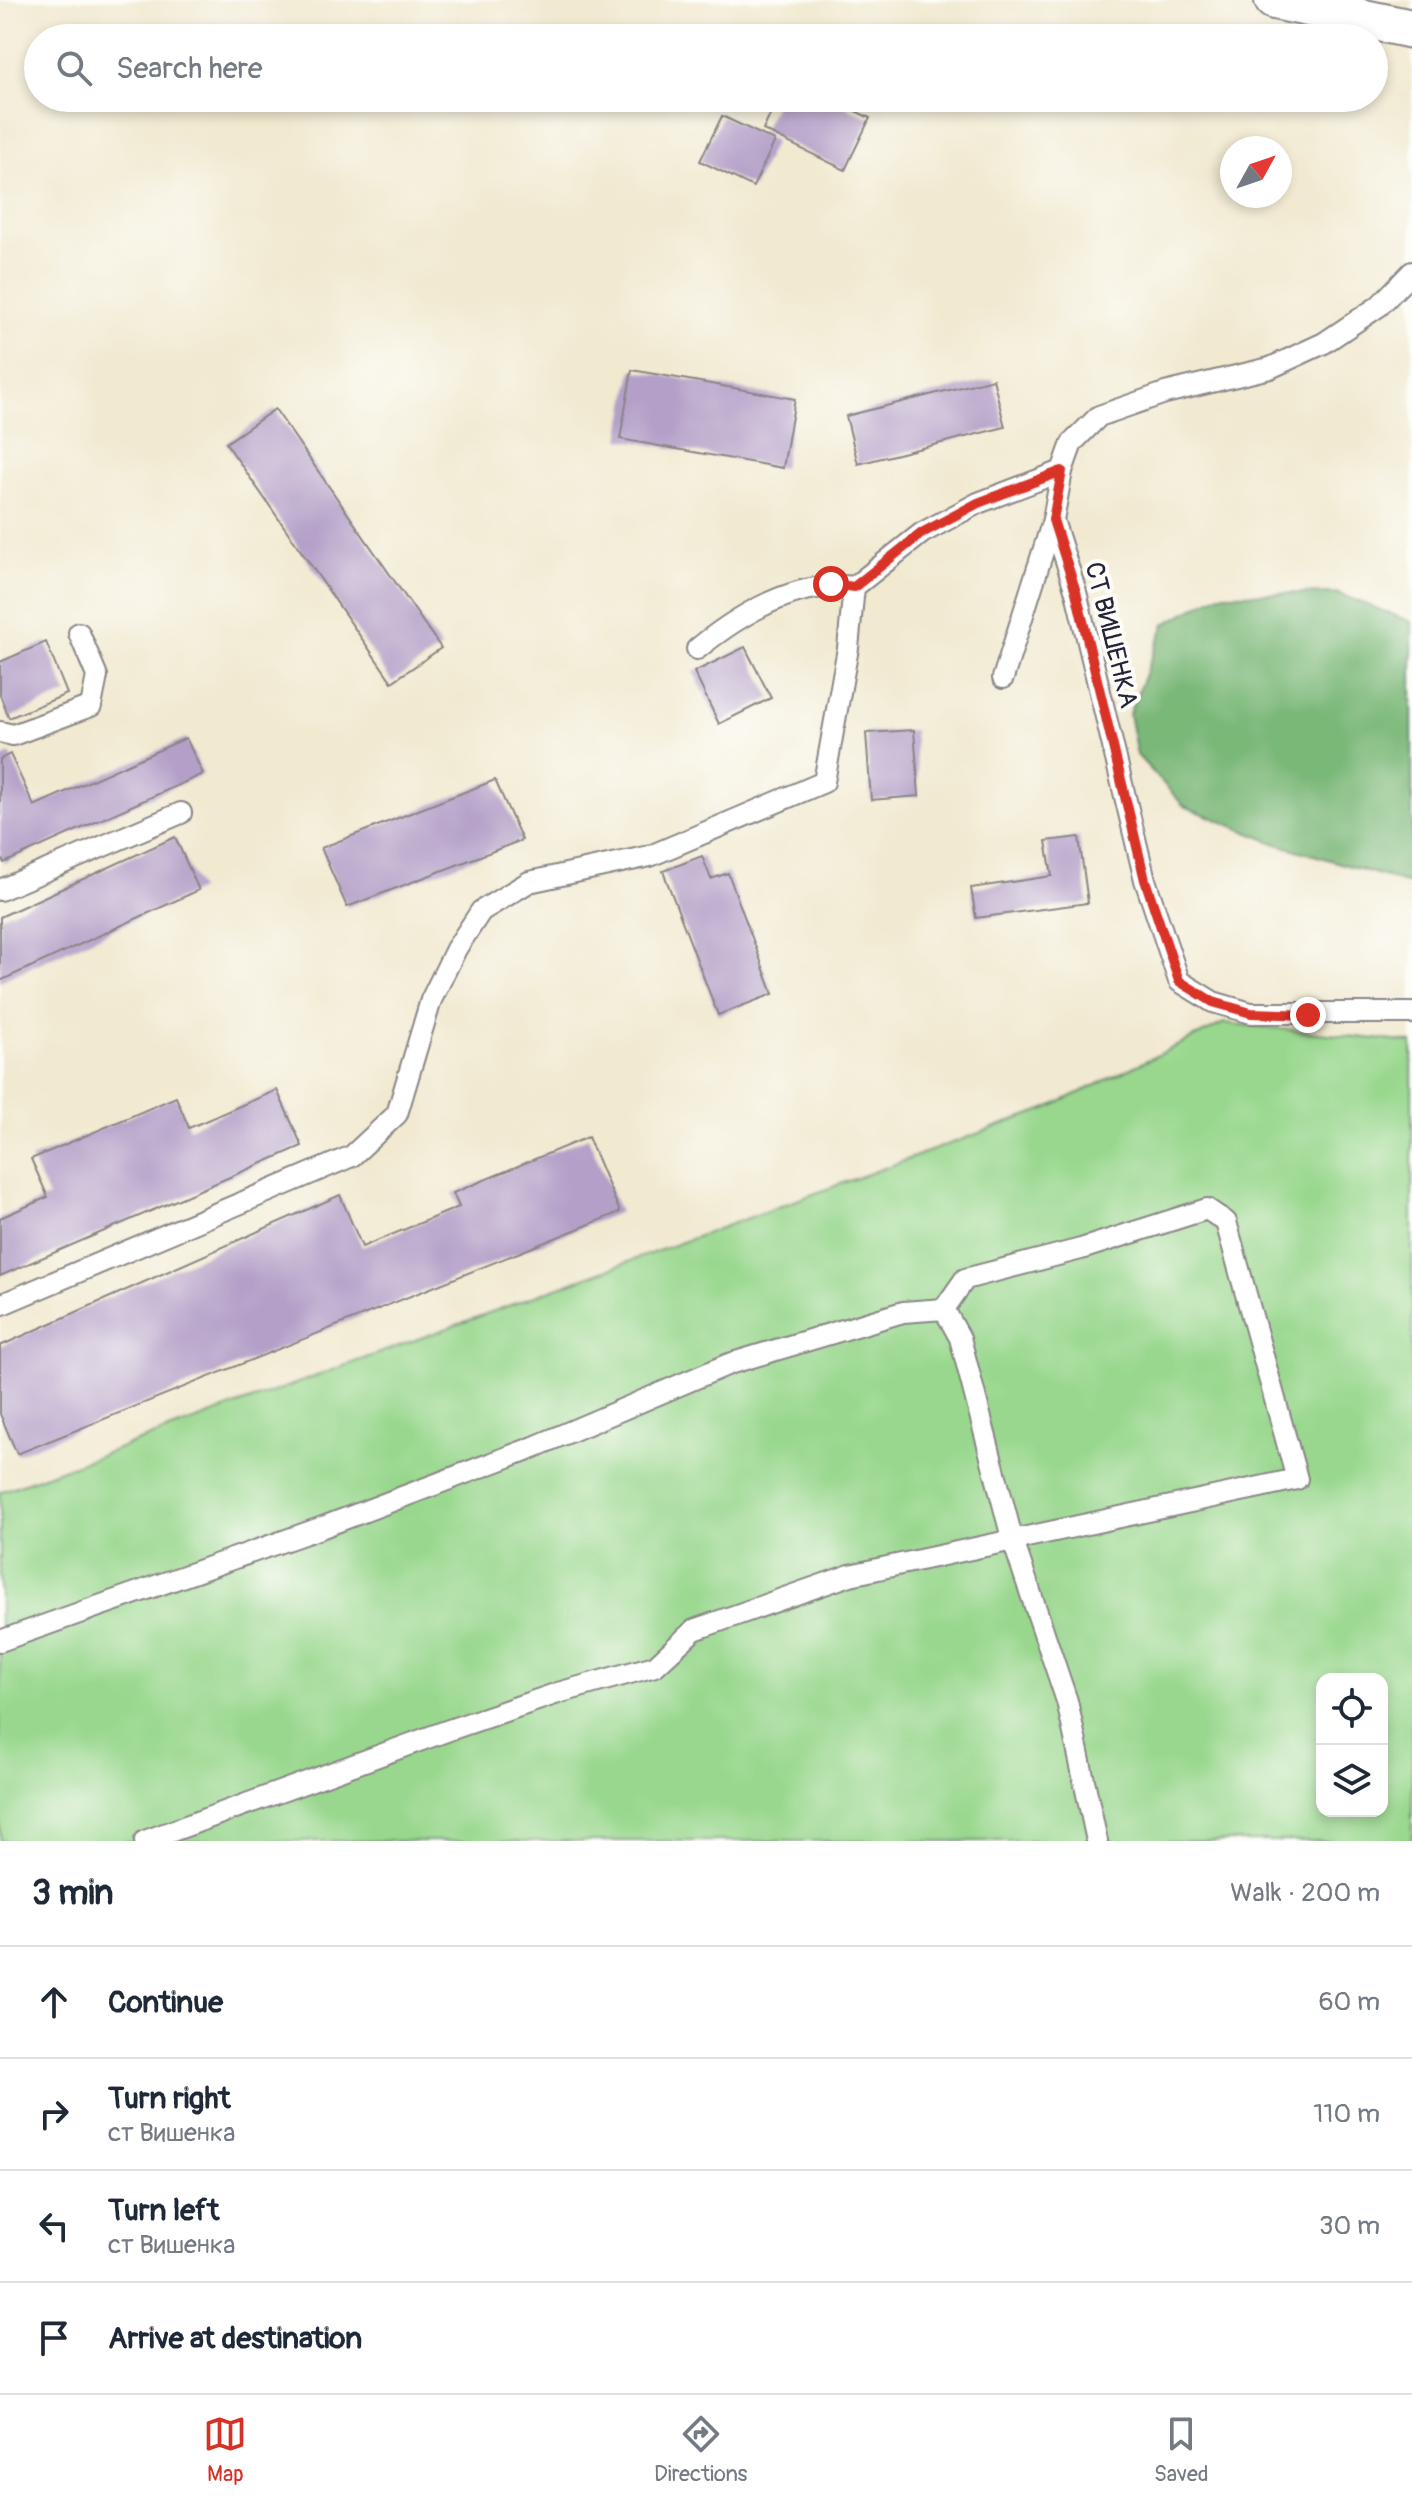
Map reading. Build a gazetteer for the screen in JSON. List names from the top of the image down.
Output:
{
  "streets": {
    "lane": ["СТ ВИШЕНКА"]
  },
  "north": "top right",
  "page": {
    "search": "Search here",
    "heading": ["3 min", "Walk · 200 m"],
    "list": [
      ["Continue", "60 m"],
      ["Turn right", "ст Вишенка", "110 m"],
      ["Turn left", "ст Вишенка", "30 m"],
      "Arrive at destination"
    ],
    "nav": ["Map", "Directions", "Saved"]
  }
}
